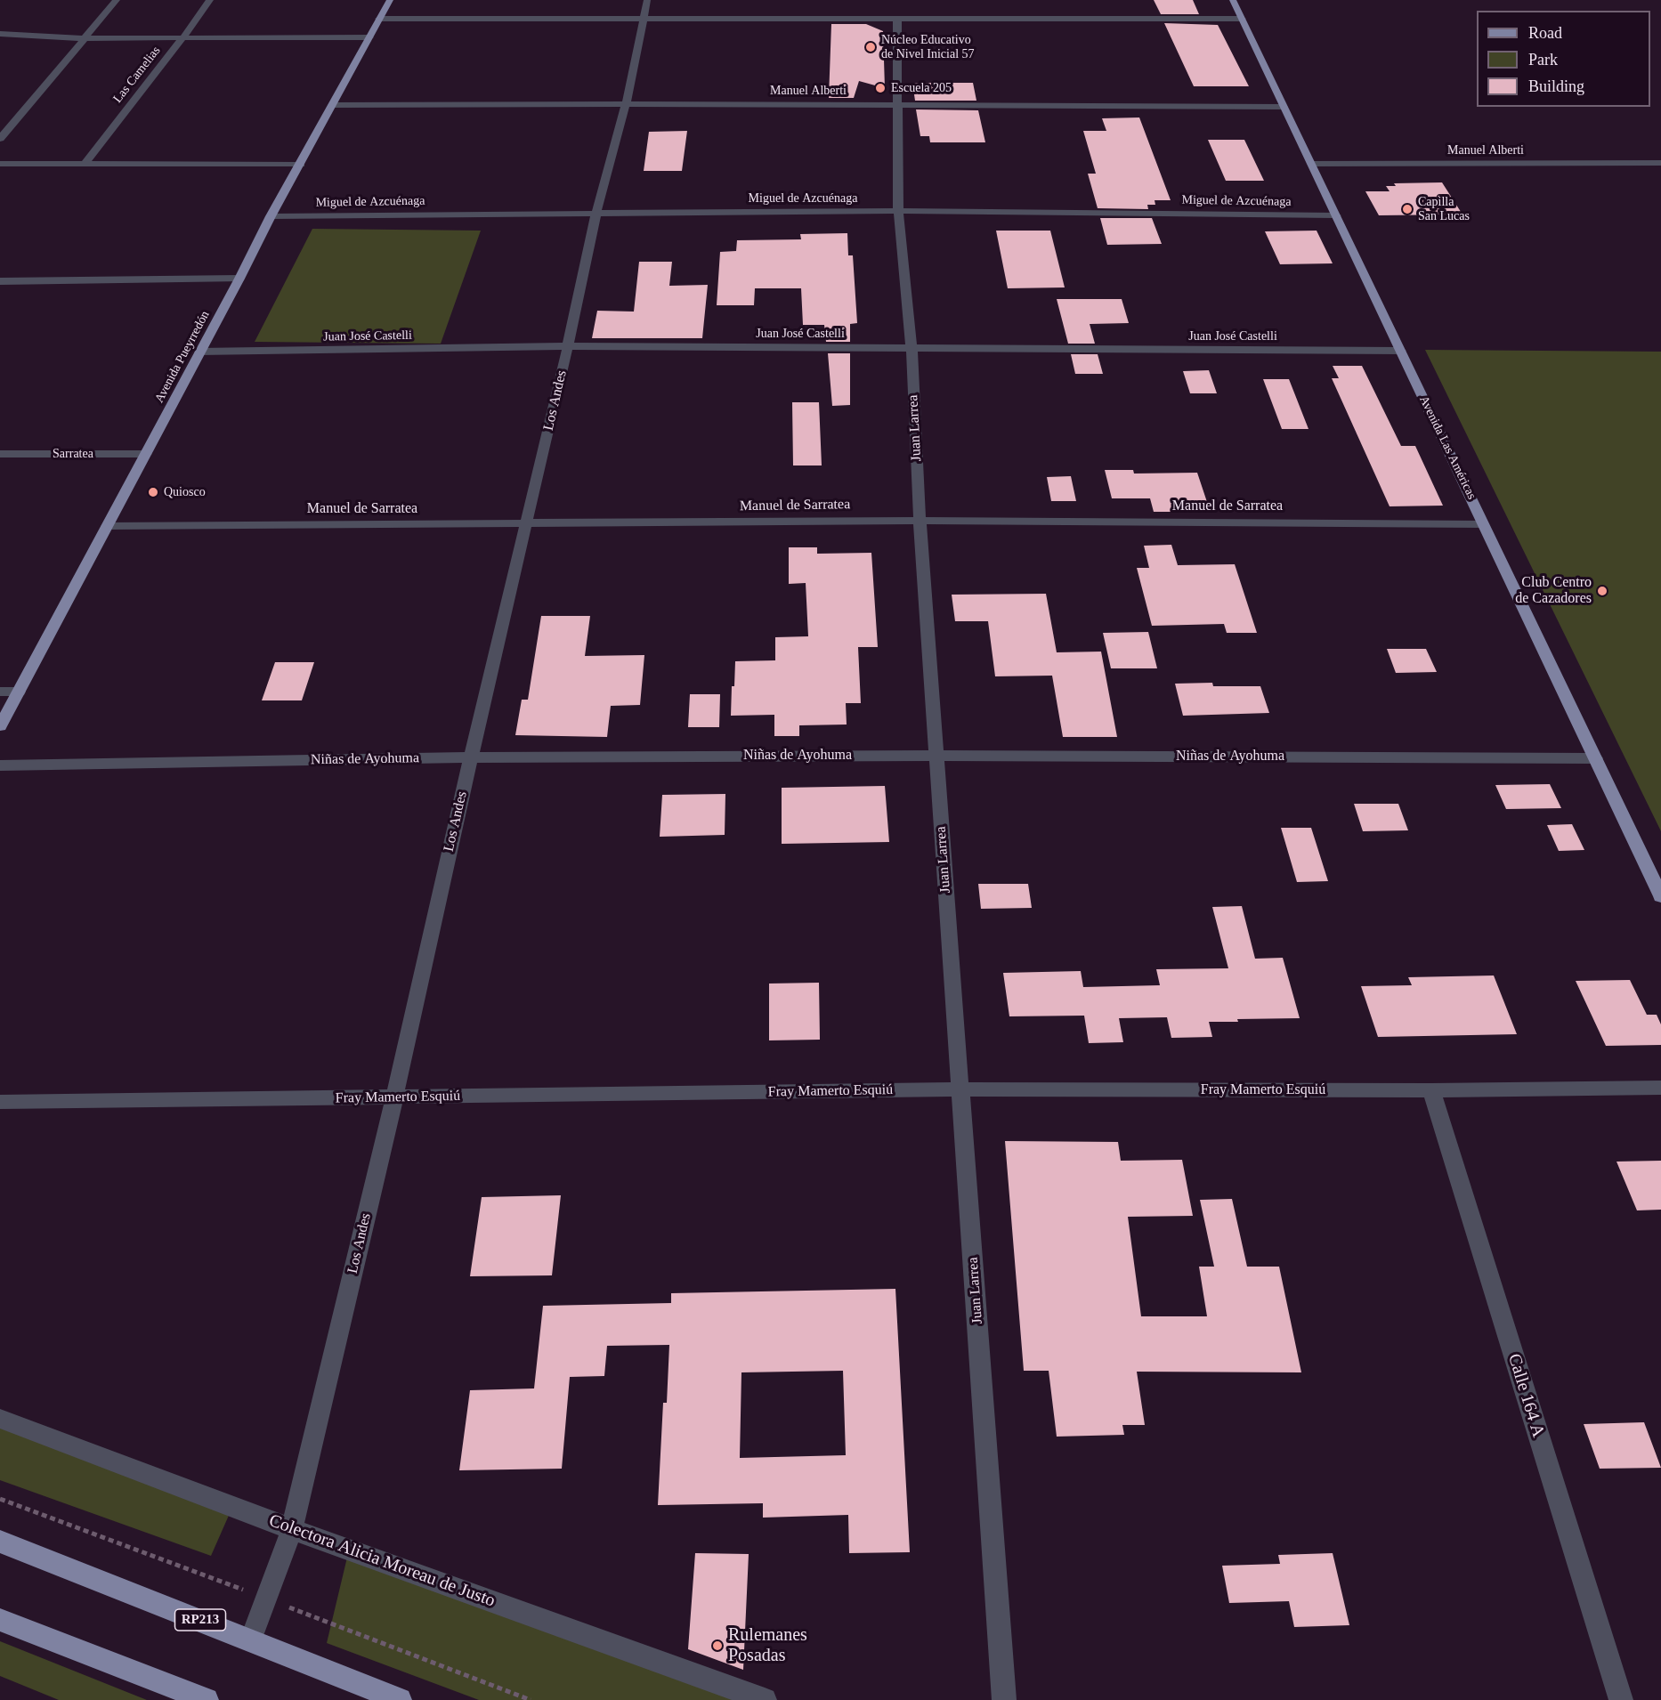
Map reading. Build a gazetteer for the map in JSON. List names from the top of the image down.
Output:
{
  "streets": {
    "main road": ["Avenida Pueyrredón", "Avenida Las Américas", "RP213"],
    "street": [
      "Las Camelias",
      "Manuel Alberti",
      "Miguel de Azcuénaga",
      "Juan José Castelli",
      "Los Andes",
      "Juan Larrea",
      "Sarratea",
      "Manuel de Sarratea",
      "Niñas de Ayohuma",
      "Fray Mamerto Esquiú",
      "Calle 164 A",
      "Colectora Alicia Moreau de Justo"
    ]
  },
  "crossings": [
    ["Manuel Alberti", "Avenida Pueyrredón"],
    ["Manuel Alberti", "Los Andes"],
    ["Manuel Alberti", "Juan Larrea"],
    ["Manuel Alberti", "Avenida Las Américas"],
    ["Miguel de Azcuénaga", "Avenida Pueyrredón"],
    ["Miguel de Azcuénaga", "Los Andes"],
    ["Miguel de Azcuénaga", "Juan Larrea"],
    ["Miguel de Azcuénaga", "Avenida Las Américas"],
    ["Juan José Castelli", "Avenida Pueyrredón"],
    ["Juan José Castelli", "Los Andes"],
    ["Juan José Castelli", "Juan Larrea"],
    ["Juan José Castelli", "Avenida Las Américas"],
    ["Avenida Pueyrredón", "Sarratea"],
    ["Avenida Pueyrredón", "Manuel de Sarratea"],
    ["Los Andes", "Manuel de Sarratea"],
    ["Los Andes", "Niñas de Ayohuma"],
    ["Los Andes", "Fray Mamerto Esquiú"],
    ["Los Andes", "Colectora Alicia Moreau de Justo"],
    ["Los Andes", "RP213"],
    ["Juan Larrea", "Manuel de Sarratea"],
    ["Juan Larrea", "Niñas de Ayohuma"],
    ["Juan Larrea", "Fray Mamerto Esquiú"],
    ["Avenida Las Américas", "Manuel de Sarratea"],
    ["Avenida Las Américas", "Niñas de Ayohuma"],
    ["Fray Mamerto Esquiú", "Calle 164 A"]
  ],
  "places": [
    "Núcleo Educativo de Nivel Inicial 57",
    "Escuela 205",
    "Capilla San Lucas",
    "Quiosco",
    "Club Centro de Cazadores",
    "Rulemanes Posadas"
  ],
  "legend": ["Road", "Park", "Building"]
}
